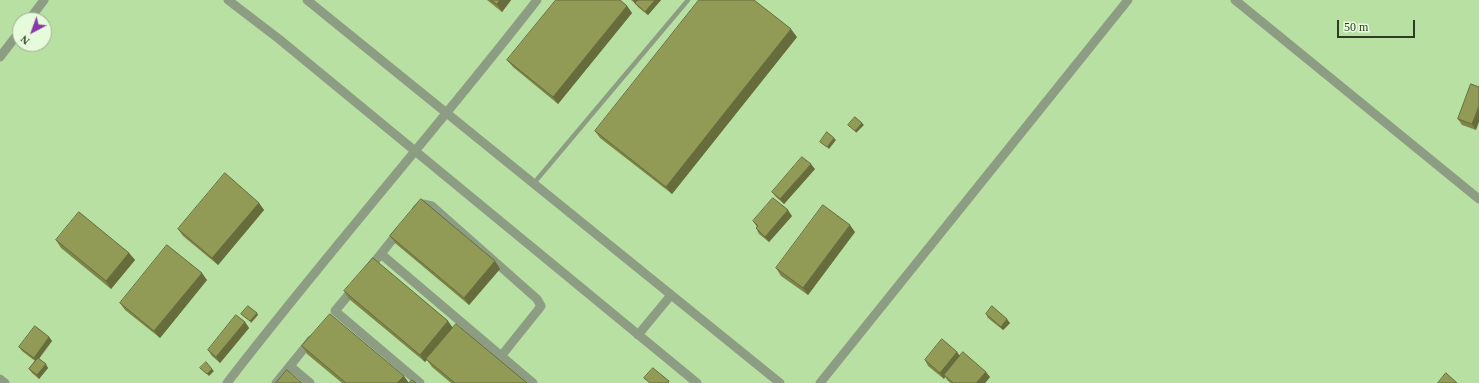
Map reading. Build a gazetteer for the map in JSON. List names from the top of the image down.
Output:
{
  "scale_bar": "50 m",
  "north": "bottom left"
}
